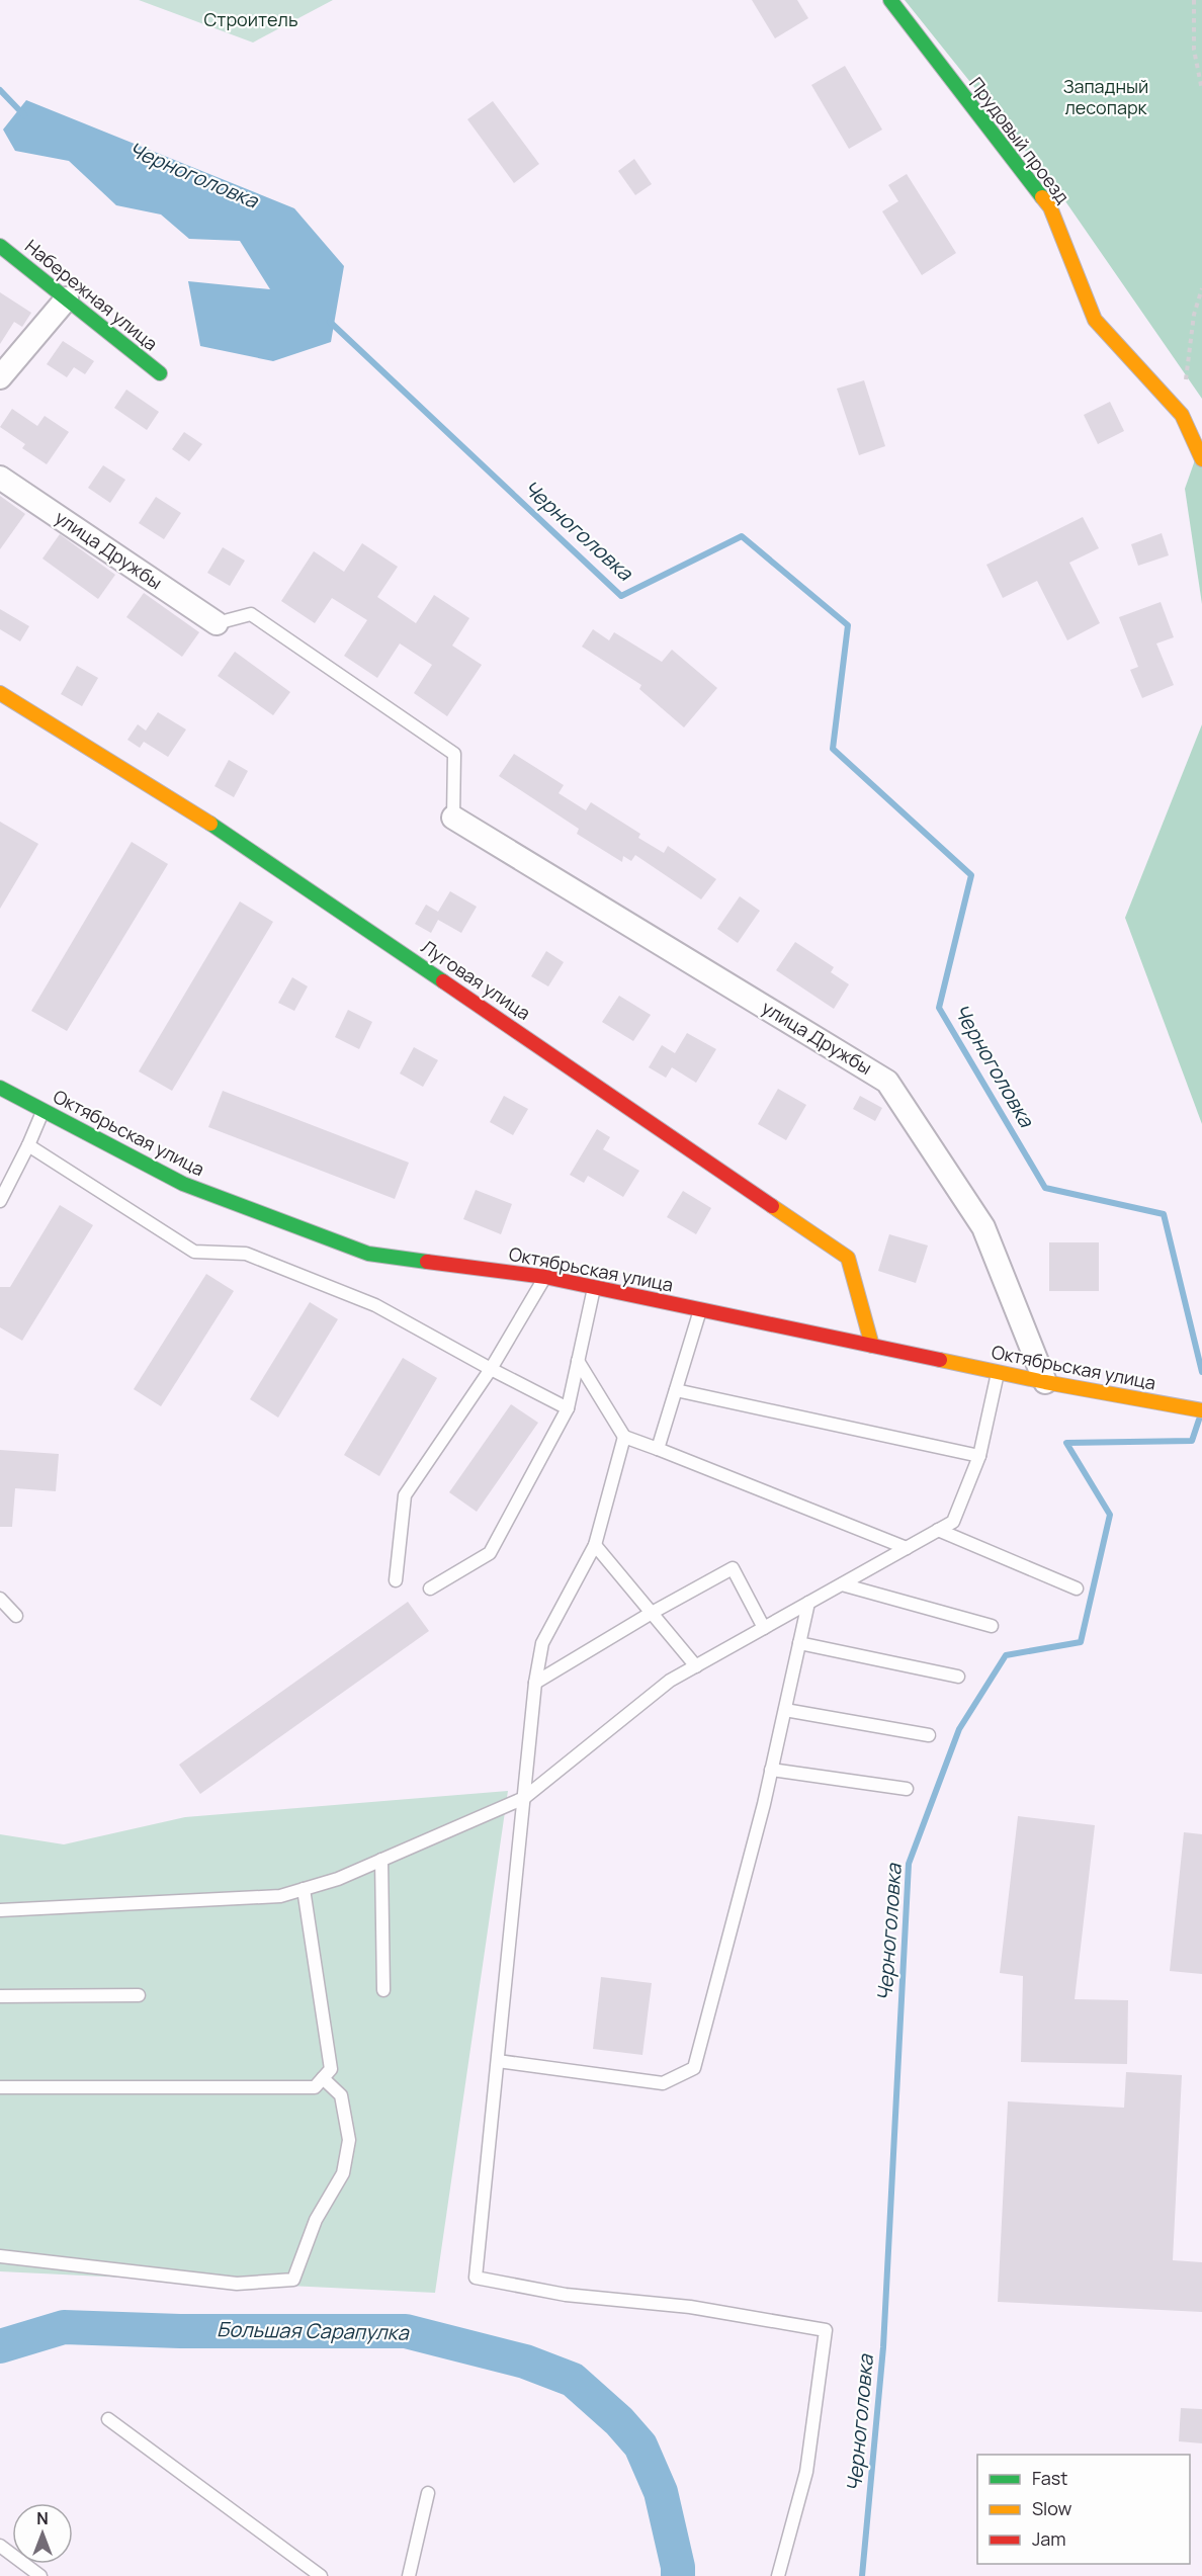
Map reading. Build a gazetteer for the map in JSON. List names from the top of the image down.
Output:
{
  "streets": {
    "street": [
      "Прудовый проезд",
      "Набережная улица",
      "улица Дружбы",
      "Луговая улица",
      "Октябрьская улица"
    ]
  },
  "crossings": [
    ["улица Дружбы", "Октябрьская улица"],
    ["Луговая улица", "Октябрьская улица"]
  ],
  "water": ["Черноголовка", "Большая Сарапулка"],
  "parks": ["Строитель", "Западный лесопарк"],
  "legend": ["Fast", "Slow", "Jam"],
  "north": "top"
}
